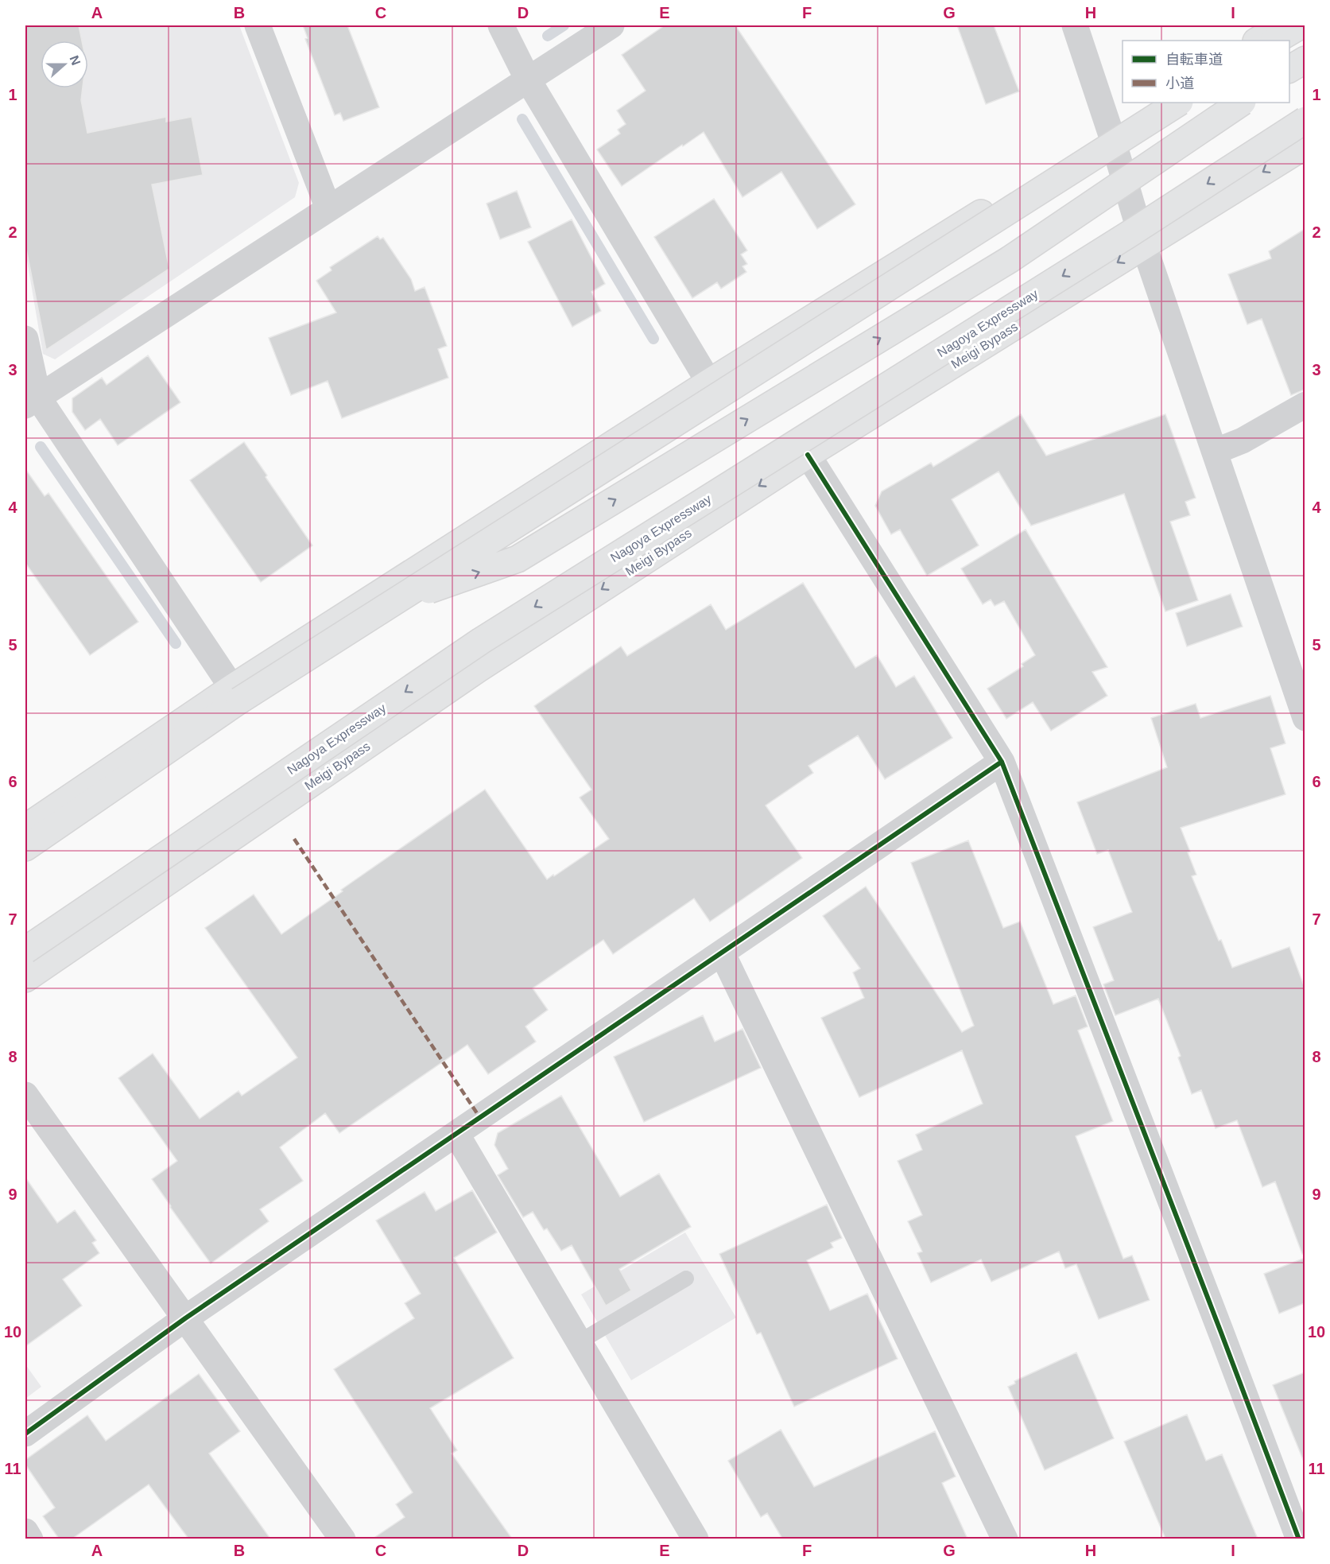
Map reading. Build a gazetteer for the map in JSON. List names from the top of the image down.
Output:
{
  "streets": {
    "highway": ["Nagoya Expressway", "Meigi Bypass"]
  },
  "legend": ["自転車道", "小道"],
  "north": "right",
  "grid": {
    "columns": [
      "A",
      "B",
      "C",
      "D",
      "E",
      "F",
      "G",
      "H",
      "I"
    ],
    "rows": [
      "1",
      "2",
      "3",
      "4",
      "5",
      "6",
      "7",
      "8",
      "9",
      "10",
      "11"
    ]
  }
}
